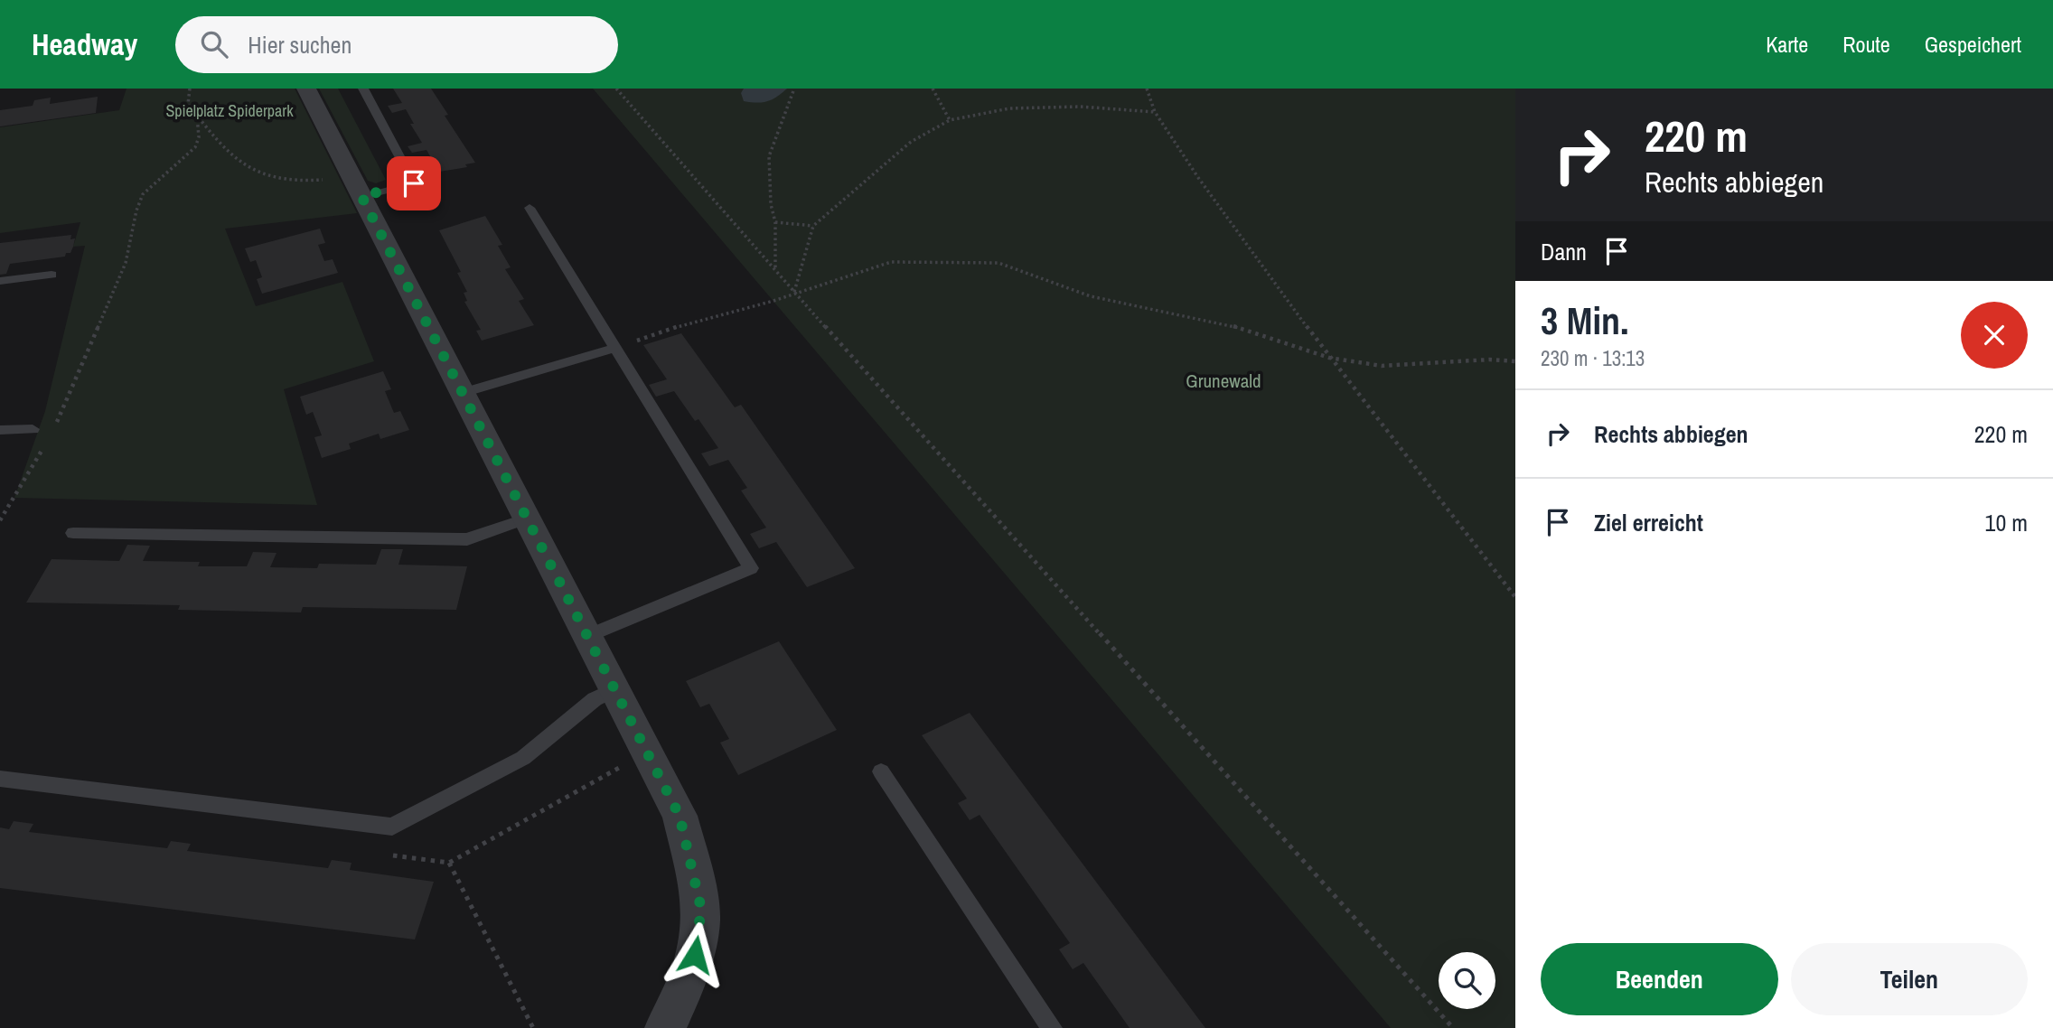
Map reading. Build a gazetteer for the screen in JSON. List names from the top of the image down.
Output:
{
  "parks": ["Spielplatz Spiderpark", "Grunewald"],
  "page": {
    "header": "Headway",
    "search": "Hier suchen",
    "nav": ["Karte", "Route", "Gespeichert"],
    "turn": ["220 m", "Rechts abbiegen"],
    "then": "Dann",
    "heading": ["3 Min.", "230 m · 13:13"],
    "list": [
      {
        "name": "Rechts abbiegen",
        "value": "220 m"
      },
      {
        "name": "Ziel erreicht",
        "value": "10 m"
      }
    ],
    "buttons": ["Beenden", "Teilen"]
  }
}
